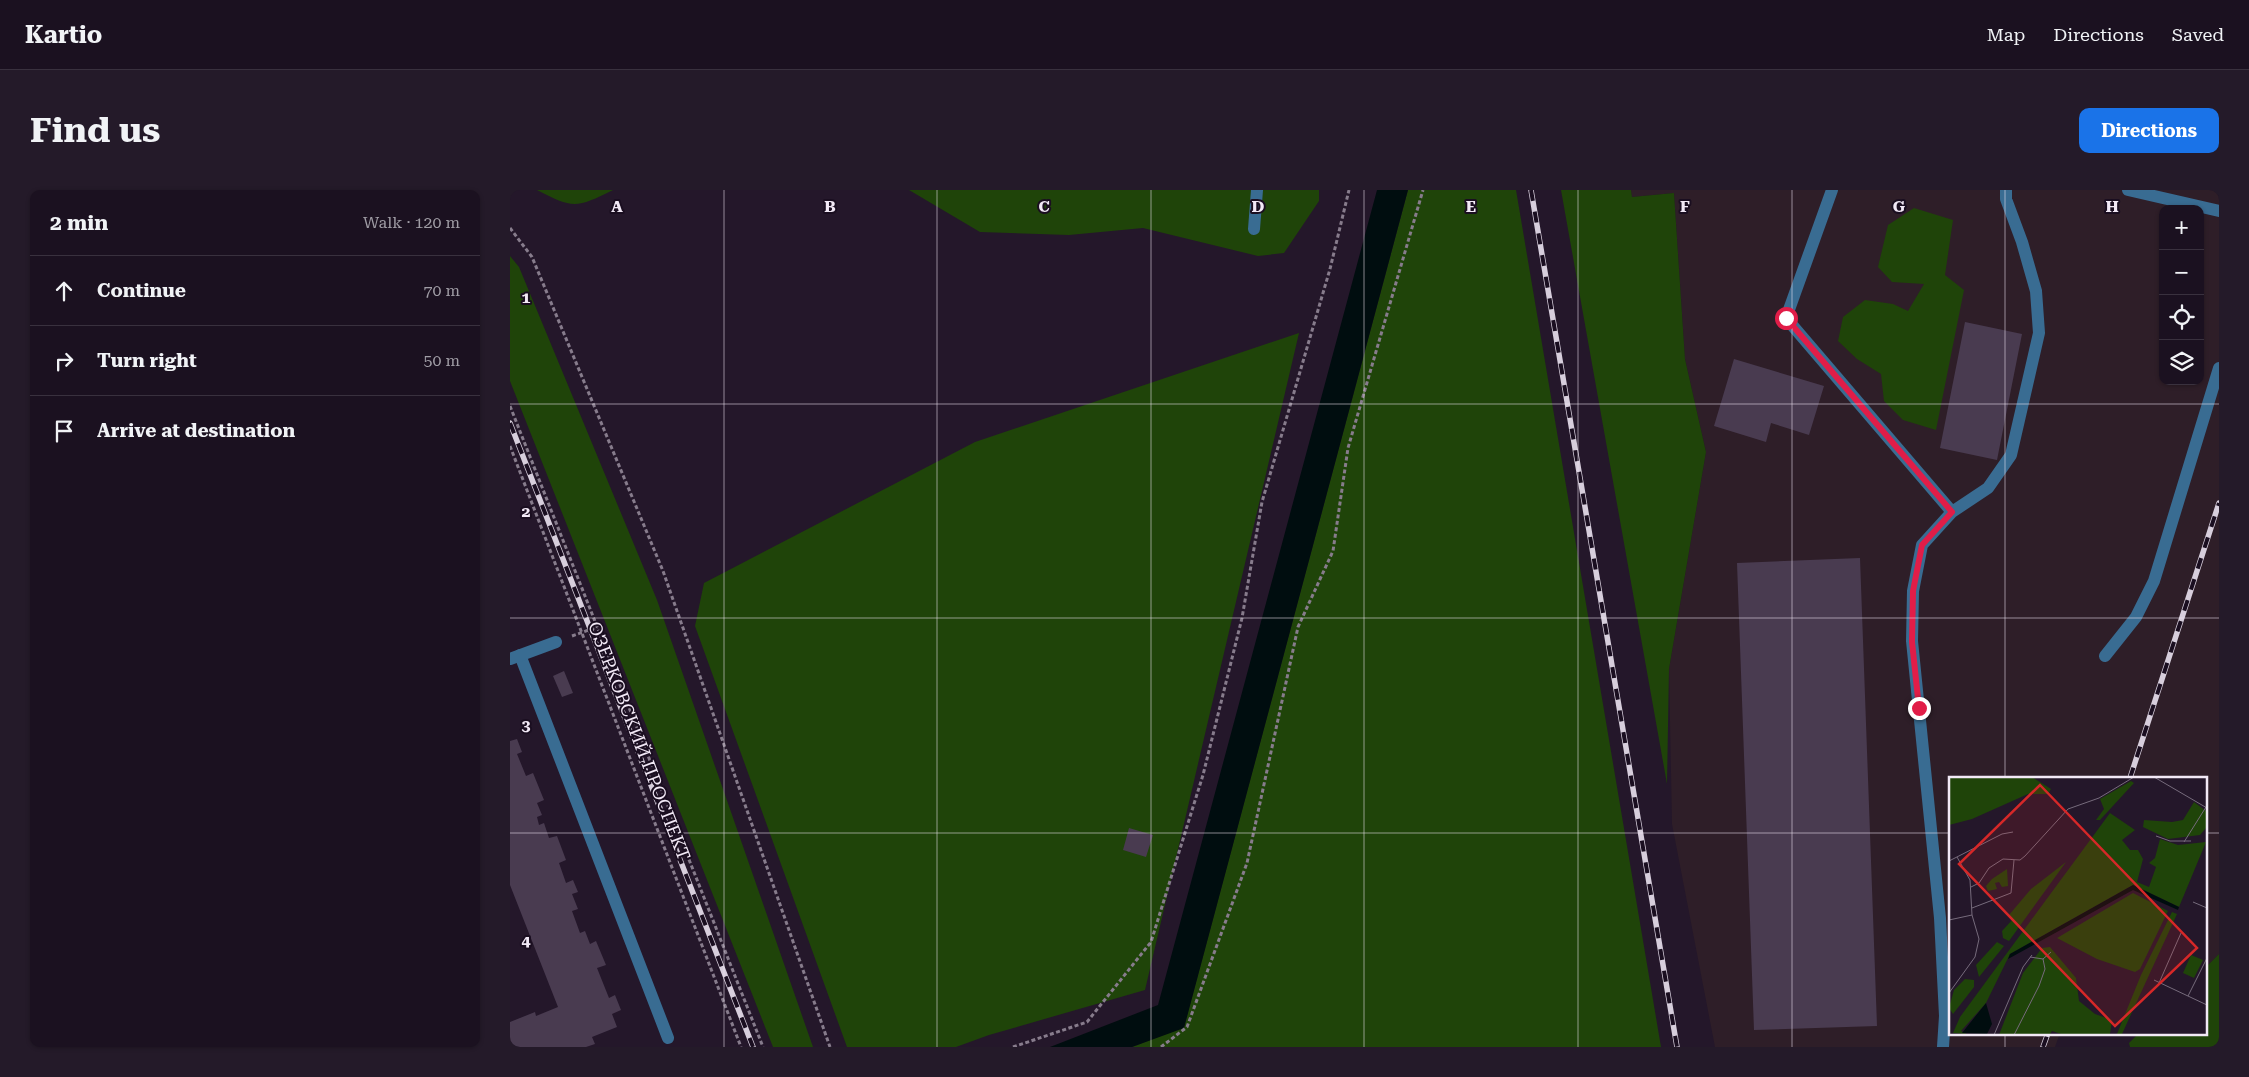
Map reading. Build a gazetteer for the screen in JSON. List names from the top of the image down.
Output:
{
  "streets": {
    "path": ["ОЗЕРКОВСКИЙ ПРОСПЕКТ"]
  },
  "page": {
    "header": "Kartio",
    "nav": ["Map", "Directions", "Saved"],
    "buttons": "Directions",
    "title": "Find us",
    "heading": ["2 min", "Walk · 120 m"],
    "map_buttons": ["+", "−"],
    "list": [
      ["Continue", "70 m"],
      ["Turn right", "50 m"],
      "Arrive at destination"
    ]
  },
  "grid": {
    "columns": [
      "A",
      "B",
      "C",
      "D",
      "E",
      "F",
      "G",
      "H"
    ],
    "rows": [
      "1",
      "2",
      "3",
      "4"
    ]
  }
}
